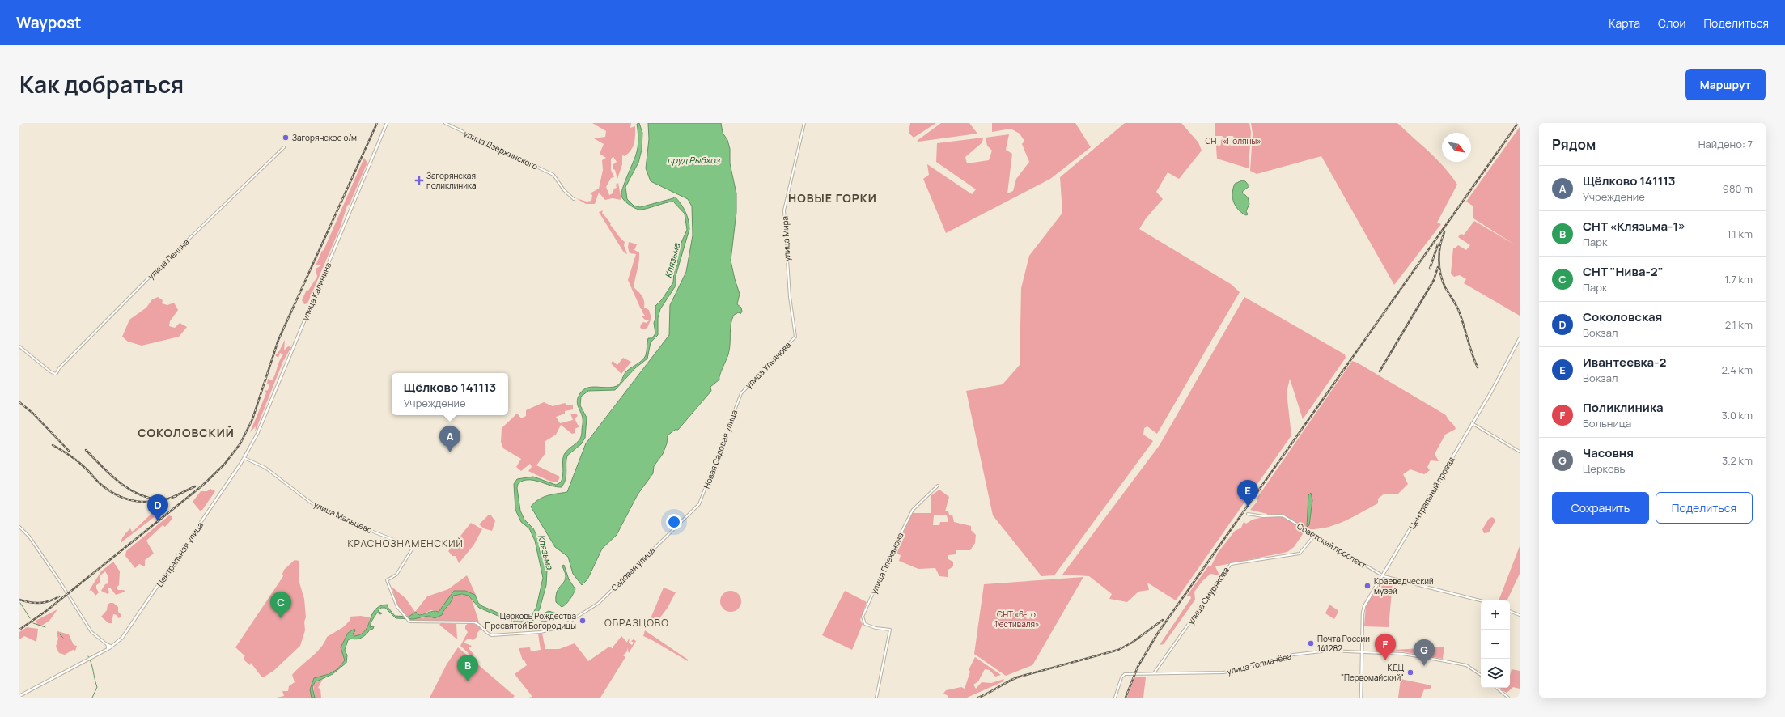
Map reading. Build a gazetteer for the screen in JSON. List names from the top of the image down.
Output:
{
  "streets": {
    "main road": ["улица Калинина", "Центральный проезд", "Центральная улица"],
    "street": [
      "улица Дзержинского",
      "улица Мира",
      "улица Ленина",
      "улица Ульянова",
      "Новая Садовая улица",
      "улица Мальцево",
      "Советский проспект",
      "улица Плеханова",
      "Садовая улица",
      "улица Смурякова",
      "улица Толмачёва"
    ]
  },
  "crossings": [
    ["улица Мира", "улица Ульянова"],
    ["улица Калинина", "улица Мальцево"],
    ["улица Калинина", "Центральная улица"],
    ["улица Ульянова", "Новая Садовая улица"],
    ["Новая Садовая улица", "Садовая улица"],
    ["Центральный проезд", "Советский проспект"],
    ["Центральный проезд", "улица Толмачёва"],
    ["улица Мальцево", "Центральная улица"],
    ["улица Мальцево", "Садовая улица"],
    ["Советский проспект", "улица Смурякова"],
    ["улица Смурякова", "улица Толмачёва"]
  ],
  "districts": [
    "НОВЫЕ ГОРКИ",
    "СОКОЛОВСКИЙ",
    "КРАСНОЗНАМЕНСКИЙ",
    "ОБРАЗЦОВО"
  ],
  "water": ["пруд Рыбхоз", "Клязьма"],
  "parks": ["СНТ «Поляны»", "СНТ «6-го Фестиваля»"],
  "places": {
    "other": [
      "Загорянское о/м",
      "Краеведческий музей",
      "Церковь Рождества Пресвятой Богородицы",
      "Почта России 141282",
      "КДЦ \"Первомайский\""
    ],
    "health": ["Загорянская поликлиника"]
  },
  "north": "bottom right",
  "page": {
    "header": "Waypost",
    "nav": ["Карта", "Слои", "Поделиться"],
    "title": "Как добраться",
    "buttons": [
      "Маршрут",
      ["Сохранить", "Поделиться"]
    ],
    "heading": ["Рядом", "Найдено: 7"],
    "list": [
      {
        "mark": "A",
        "name": "Щёлково 141113",
        "note": "Учреждение",
        "value": "980 m"
      },
      {
        "mark": "B",
        "name": "СНТ «Клязьма-1»",
        "note": "Парк",
        "value": "1.1 km"
      },
      {
        "mark": "C",
        "name": "СНТ \"Нива-2\"",
        "note": "Парк",
        "value": "1.7 km"
      },
      {
        "mark": "D",
        "name": "Соколовская",
        "note": "Вокзал",
        "value": "2.1 km"
      },
      {
        "mark": "E",
        "name": "Ивантеевка-2",
        "note": "Вокзал",
        "value": "2.4 km"
      },
      {
        "mark": "F",
        "name": "Поликлиника",
        "note": "Больница",
        "value": "3.0 km"
      },
      {
        "mark": "G",
        "name": "Часовня",
        "note": "Церковь",
        "value": "3.2 km"
      }
    ],
    "popup": ["Щёлково 141113", "Учреждение"],
    "pins": [
      "A",
      "E",
      "D",
      "C",
      "F",
      "G",
      "B"
    ],
    "map_buttons": ["+", "−"]
  }
}
